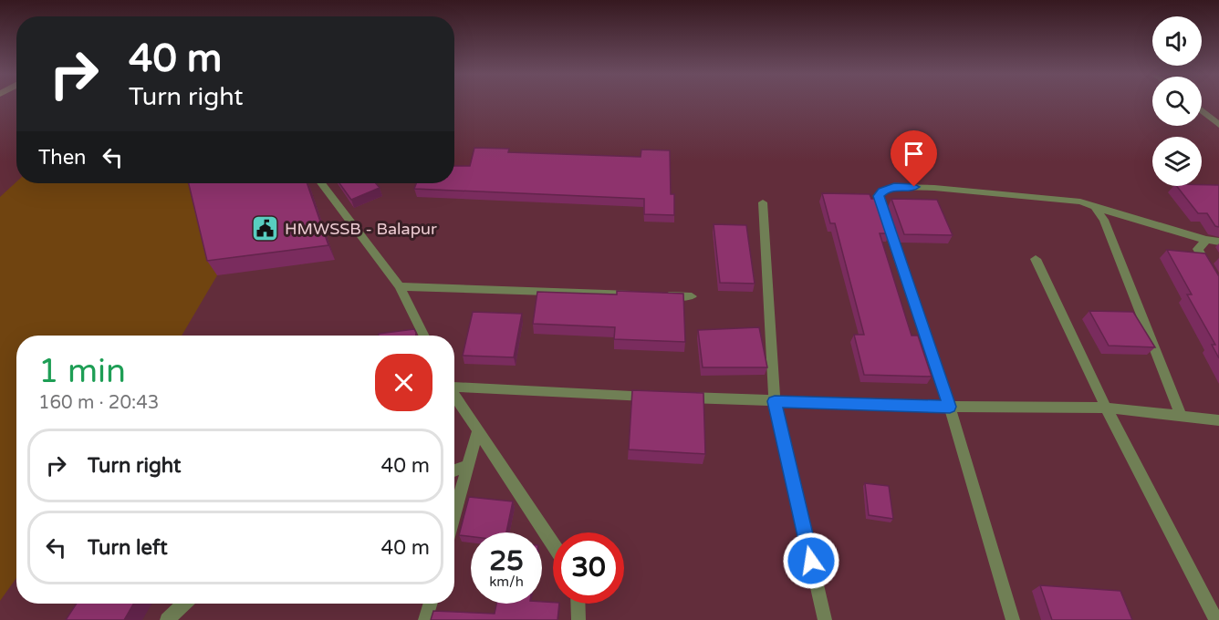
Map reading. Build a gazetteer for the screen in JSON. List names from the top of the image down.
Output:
{
  "places": {
    "public building": ["HMWSSB - Balapur"]
  },
  "page": {
    "turn": ["40 m", "Turn right"],
    "then": "Then",
    "heading": ["1 min", "160 m · 20:43"],
    "list": [
      {
        "name": "Turn right",
        "value": "40 m"
      },
      {
        "name": "Turn left",
        "value": "40 m"
      }
    ],
    "speed": "25 km/h",
    "limit": "30"
  }
}
